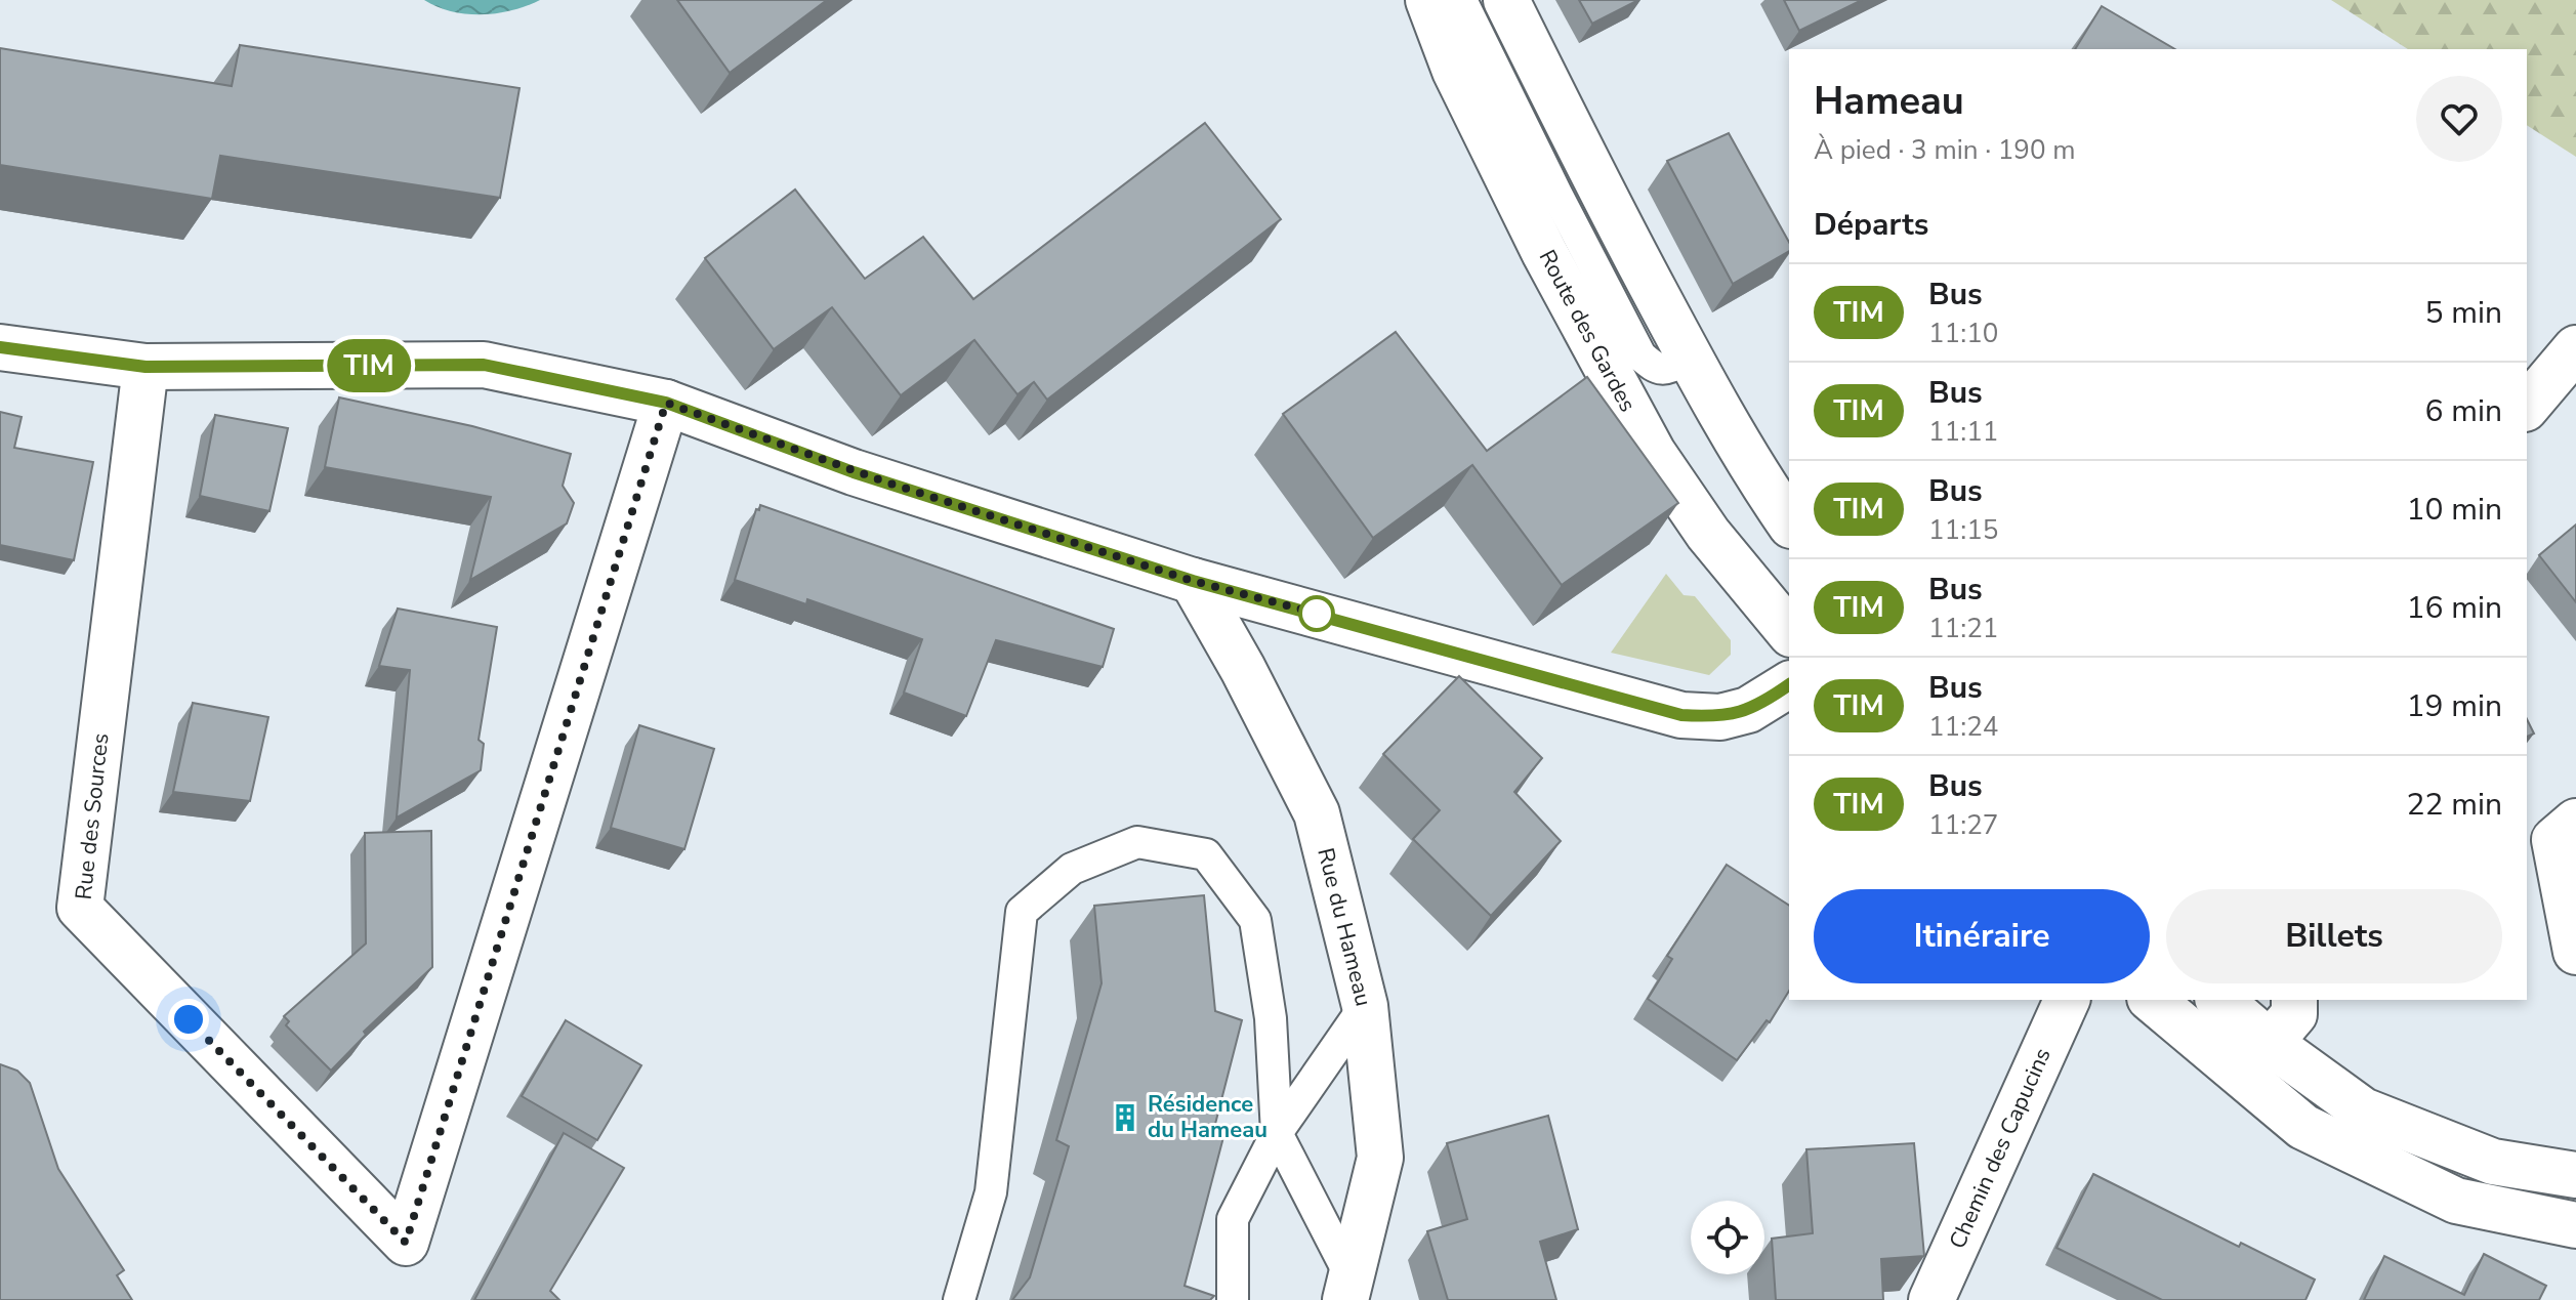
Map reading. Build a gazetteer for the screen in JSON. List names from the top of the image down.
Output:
{
  "streets": {
    "street": [
      "Route des Gardes",
      "Rue des Sources",
      "Rue du Hameau",
      "Chemin des Capucins"
    ]
  },
  "places": {
    "building": ["Résidence du Hameau"]
  },
  "lines": ["bus line TIM"],
  "page": {
    "on_map": "TIM",
    "heading": [
      ["Hameau", "À pied · 3 min · 190 m"],
      "Départs"
    ],
    "list": [
      {
        "mark": "TIM",
        "name": "Bus",
        "note": "11:10",
        "value": "5 min"
      },
      {
        "mark": "TIM",
        "name": "Bus",
        "note": "11:11",
        "value": "6 min"
      },
      {
        "mark": "TIM",
        "name": "Bus",
        "note": "11:15",
        "value": "10 min"
      },
      {
        "mark": "TIM",
        "name": "Bus",
        "note": "11:21",
        "value": "16 min"
      },
      {
        "mark": "TIM",
        "name": "Bus",
        "note": "11:24",
        "value": "19 min"
      },
      {
        "mark": "TIM",
        "name": "Bus",
        "note": "11:27",
        "value": "22 min"
      }
    ],
    "buttons": ["Itinéraire", "Billets"]
  }
}
